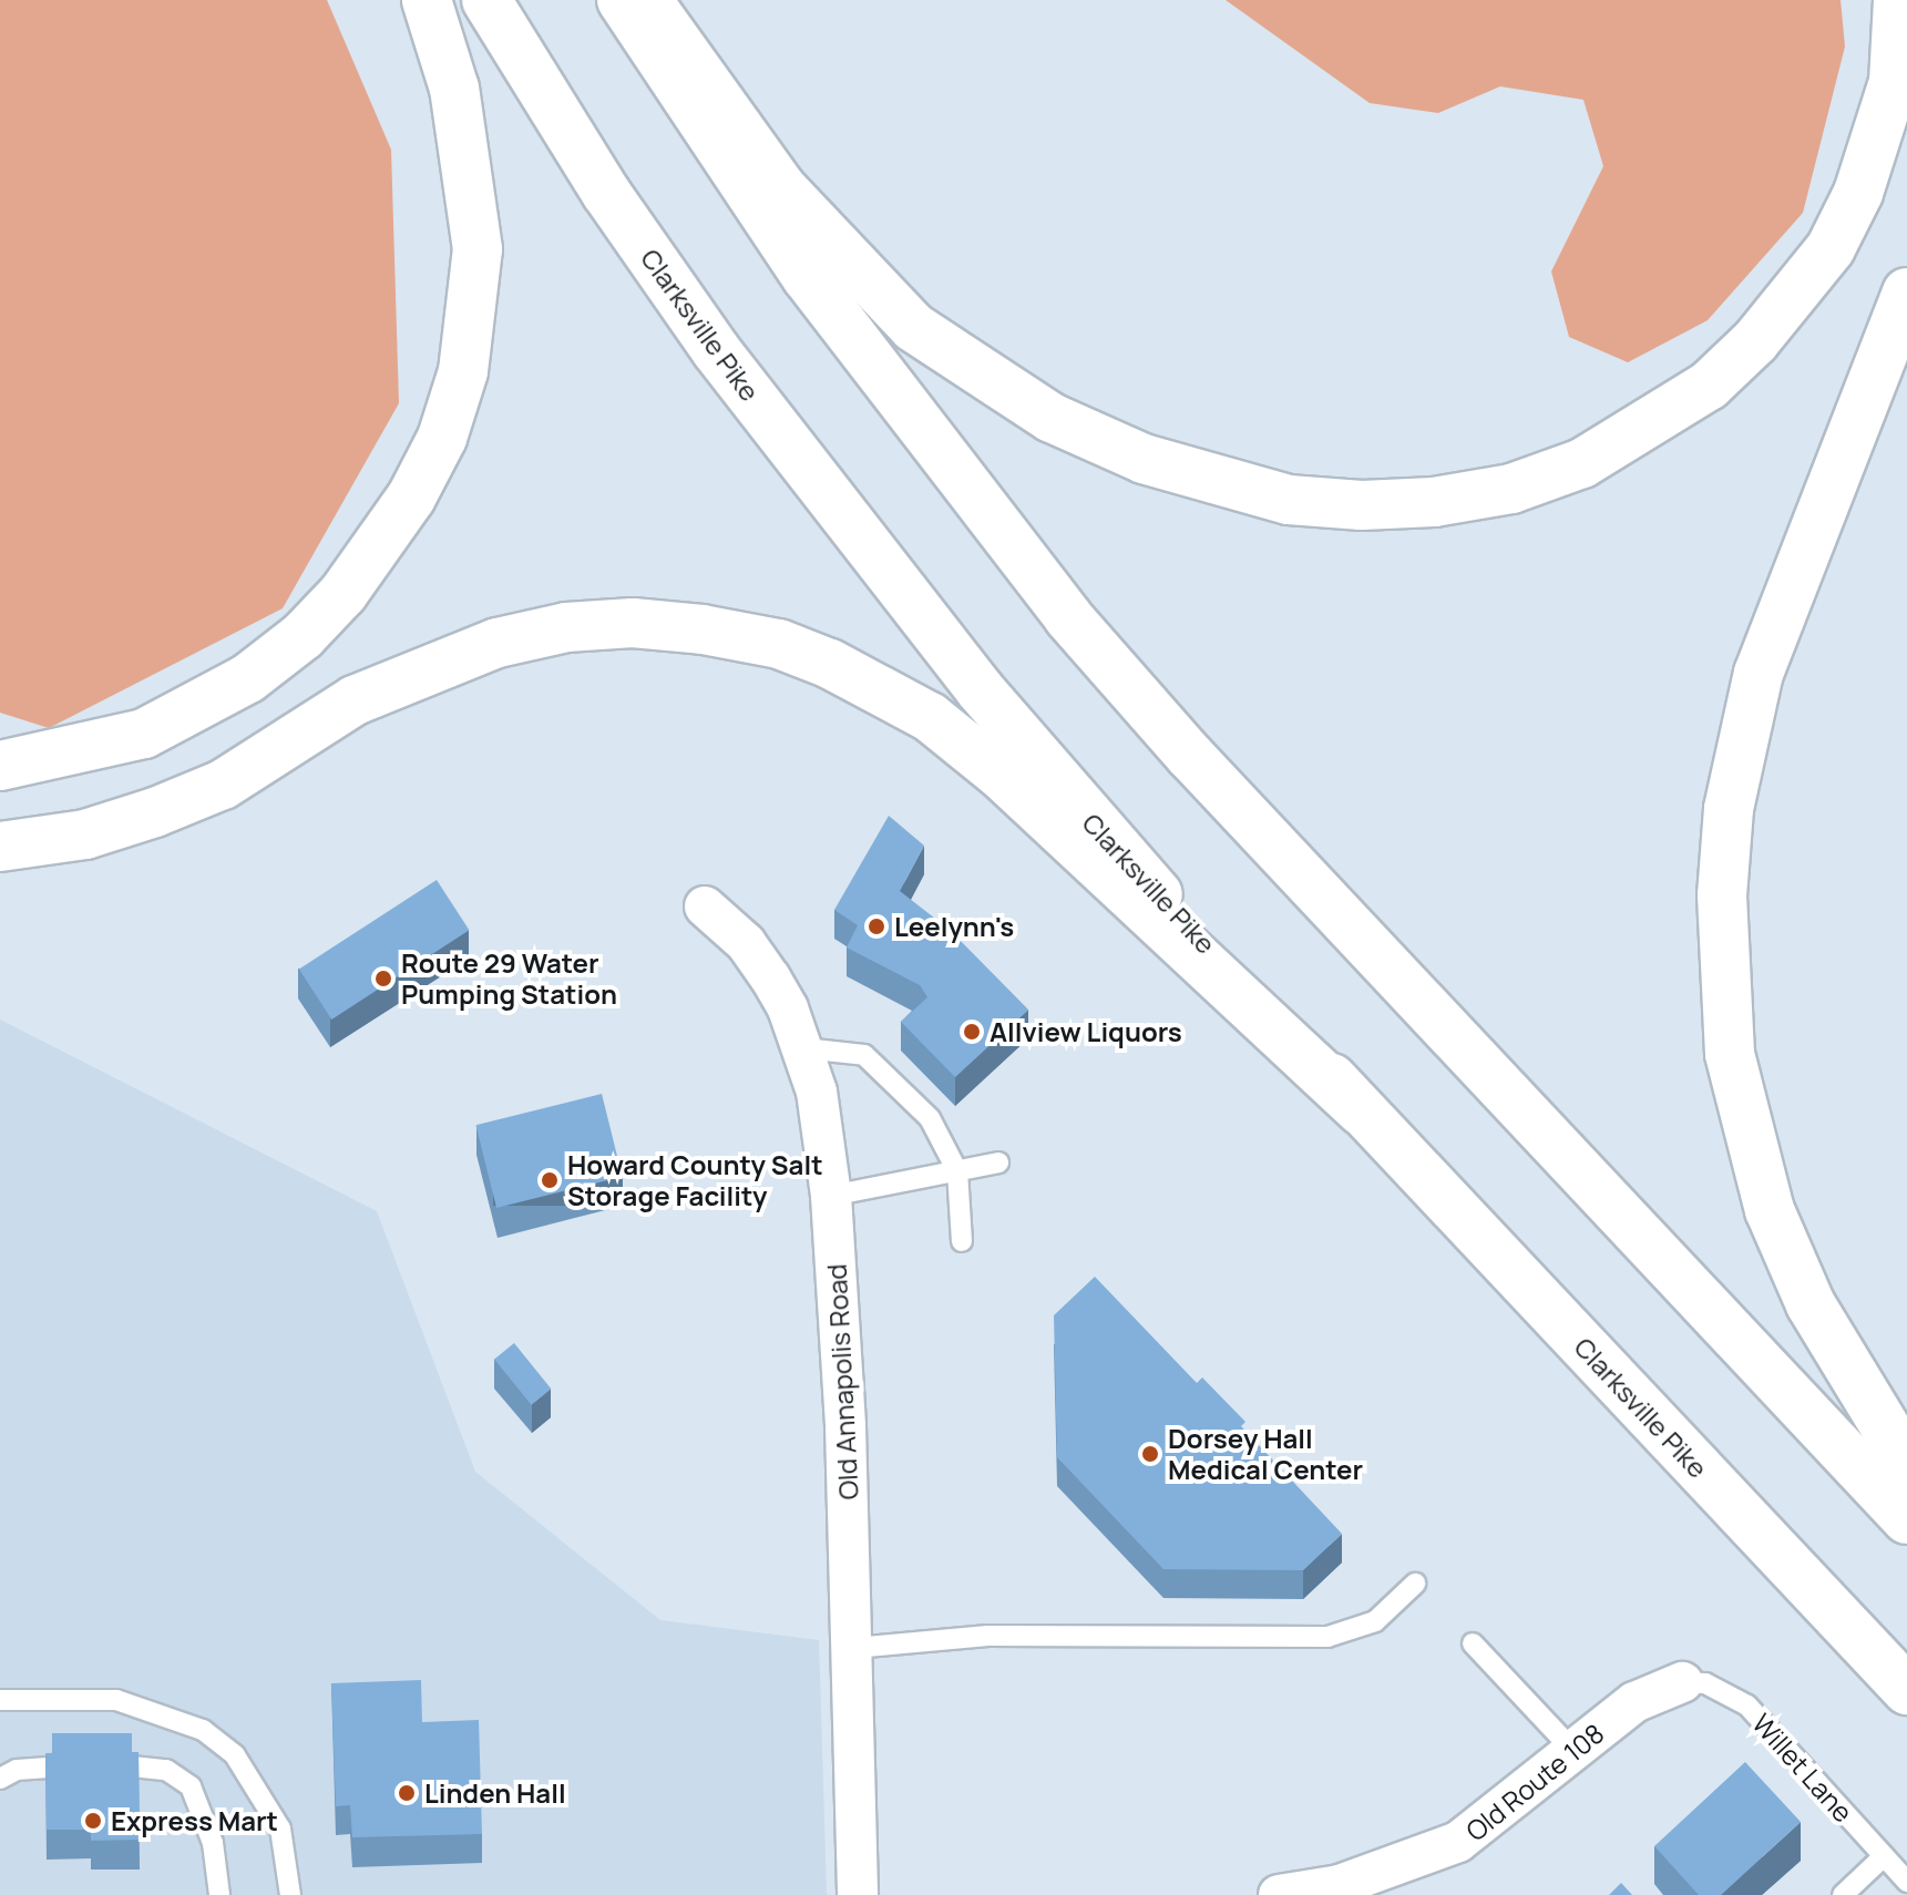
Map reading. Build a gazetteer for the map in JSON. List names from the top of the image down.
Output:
{
  "streets": {
    "main road": ["Clarksville Pike"],
    "street": ["Old Annapolis Road", "Old Route 108"],
    "lane": ["Willet Lane"]
  },
  "crossings": [
    ["Willet Lane", "Old Route 108"]
  ],
  "places": [
    "Leelynn's",
    "Route 29 Water Pumping Station",
    "Allview Liquors",
    "Howard County Salt Storage Facility",
    "Dorsey Hall Medical Center",
    "Linden Hall",
    "Express Mart"
  ]
}
